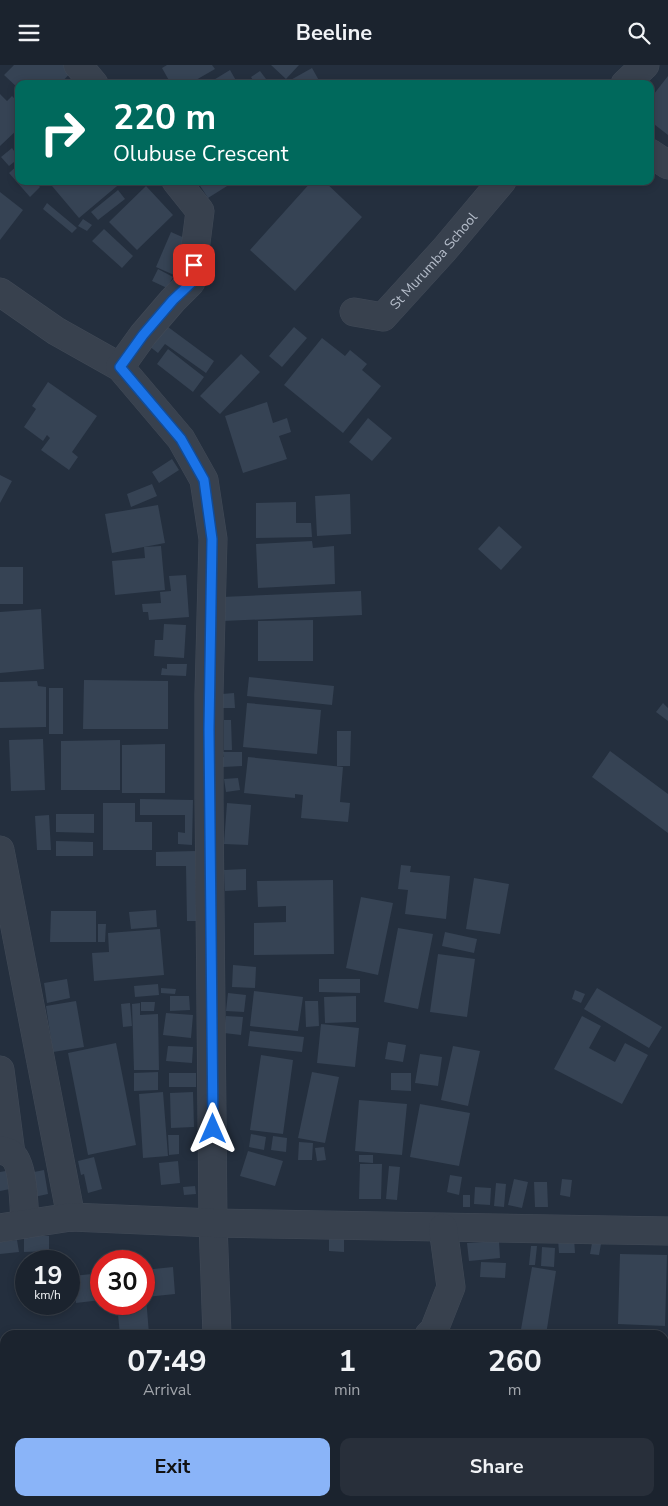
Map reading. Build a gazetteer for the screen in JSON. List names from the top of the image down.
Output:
{
  "streets": {
    "street": ["St Murumba School"]
  },
  "page": {
    "header": "Beeline",
    "turn": ["220 m", "Olubuse Crescent"],
    "speed": "19 km/h",
    "limit": "30",
    "eta": [
      "07:49",
      "Arrival",
      "1",
      "min",
      "260",
      "m"
    ],
    "buttons": ["Exit", "Share"]
  }
}
